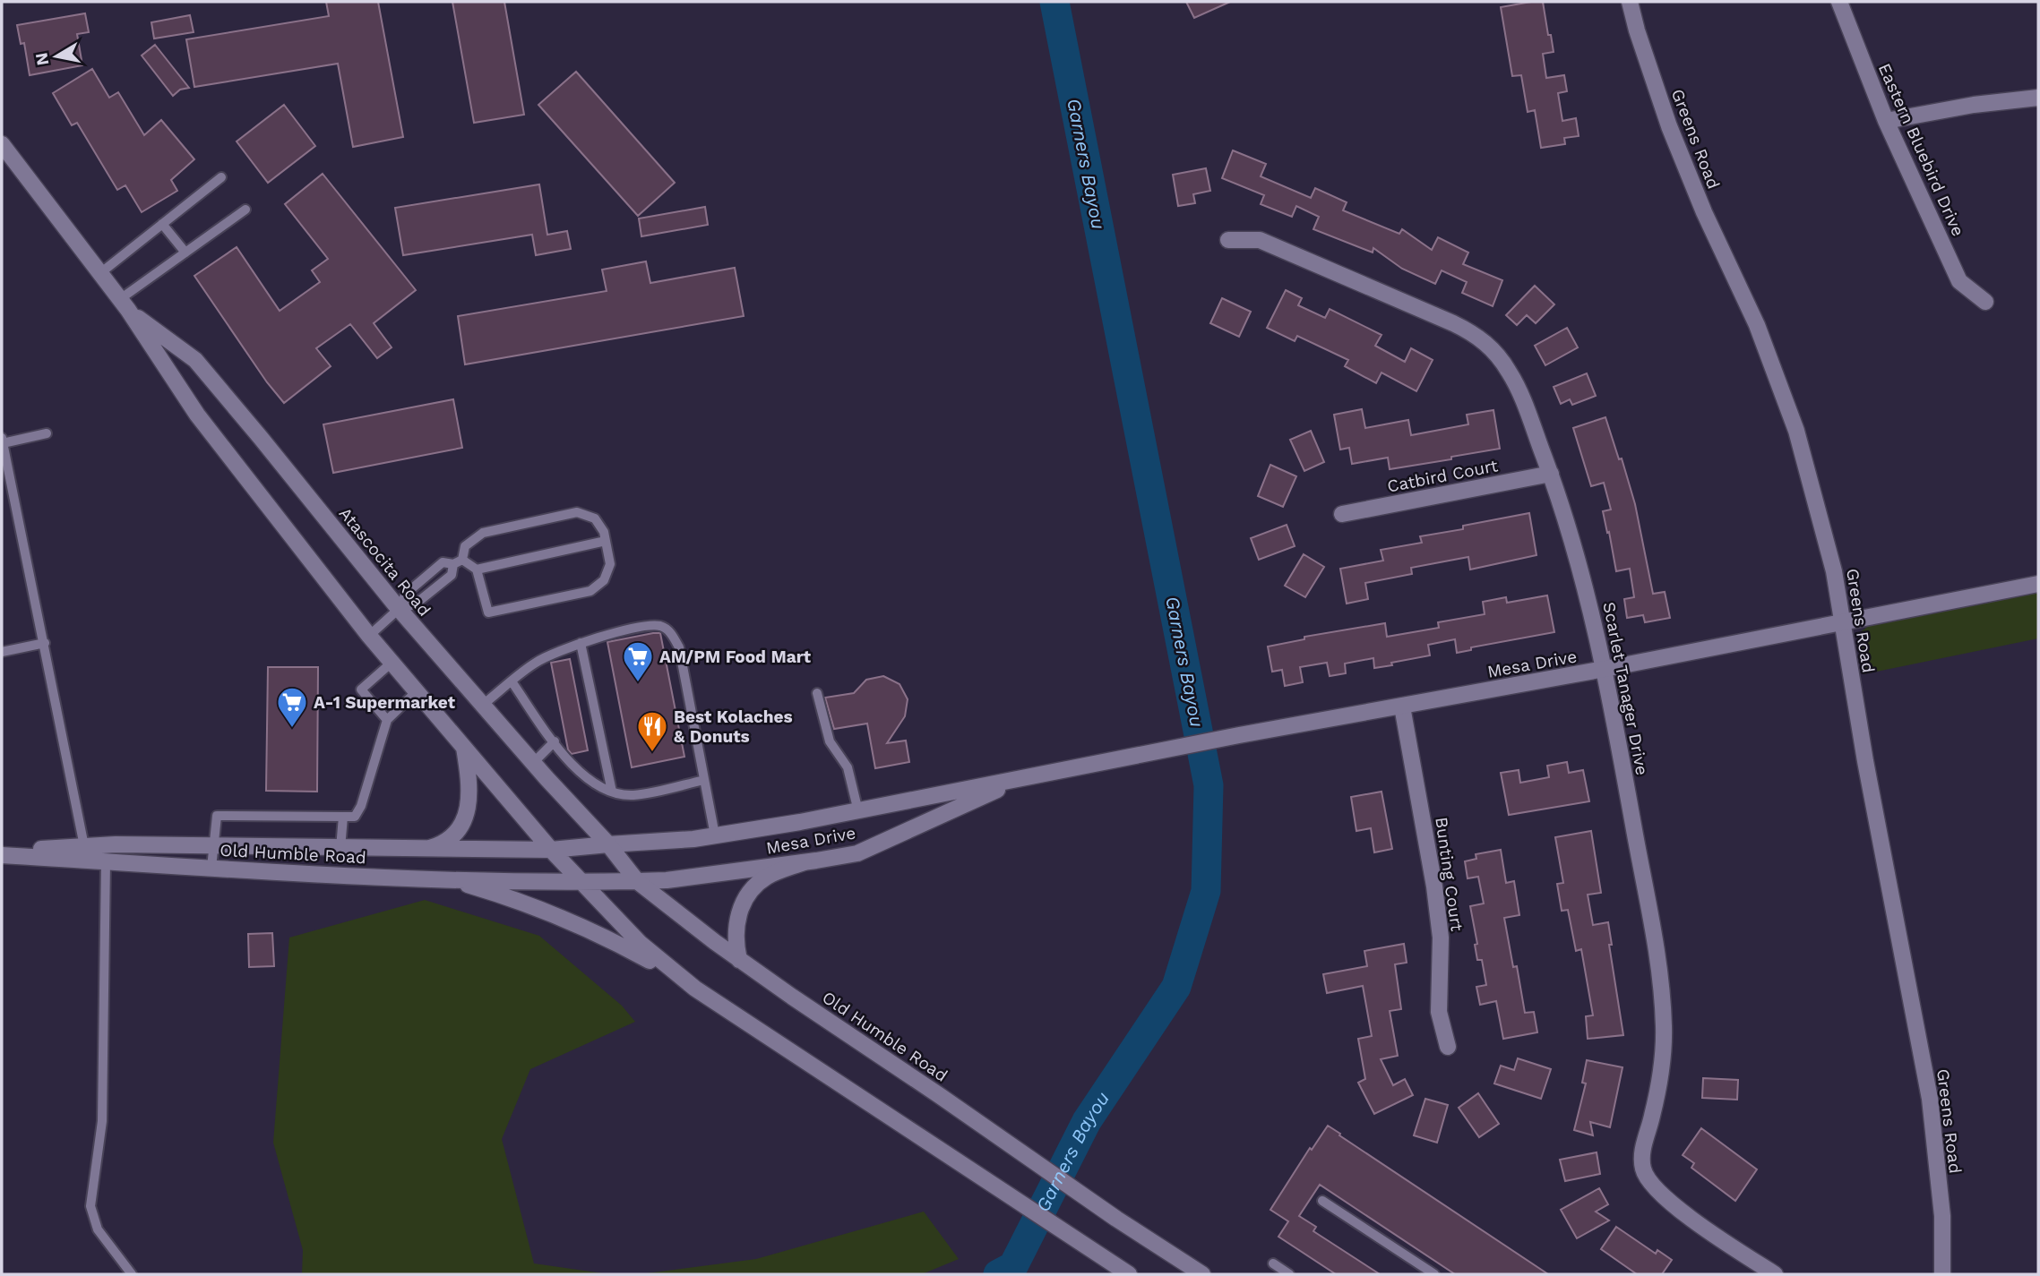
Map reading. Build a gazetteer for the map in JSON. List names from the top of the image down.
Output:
{
  "streets": {
    "street": [
      "Greens Road",
      "Eastern Bluebird Drive",
      "Catbird Court",
      "Atascocita Road",
      "Mesa Drive",
      "Scarlet Tanager Drive",
      "Old Humble Road",
      "Bunting Court"
    ]
  },
  "crossings": [
    ["Greens Road", "Mesa Drive"],
    ["Catbird Court", "Scarlet Tanager Drive"],
    ["Atascocita Road", "Mesa Drive"],
    ["Atascocita Road", "Old Humble Road"],
    ["Mesa Drive", "Scarlet Tanager Drive"],
    ["Mesa Drive", "Old Humble Road"],
    ["Mesa Drive", "Bunting Court"]
  ],
  "water": ["Garners Bayou"],
  "places": {
    "supermarket": ["AM/PM Food Mart", "A-1 Supermarket"],
    "restaurant": ["Best Kolaches & Donuts"]
  },
  "north": "left"
}
